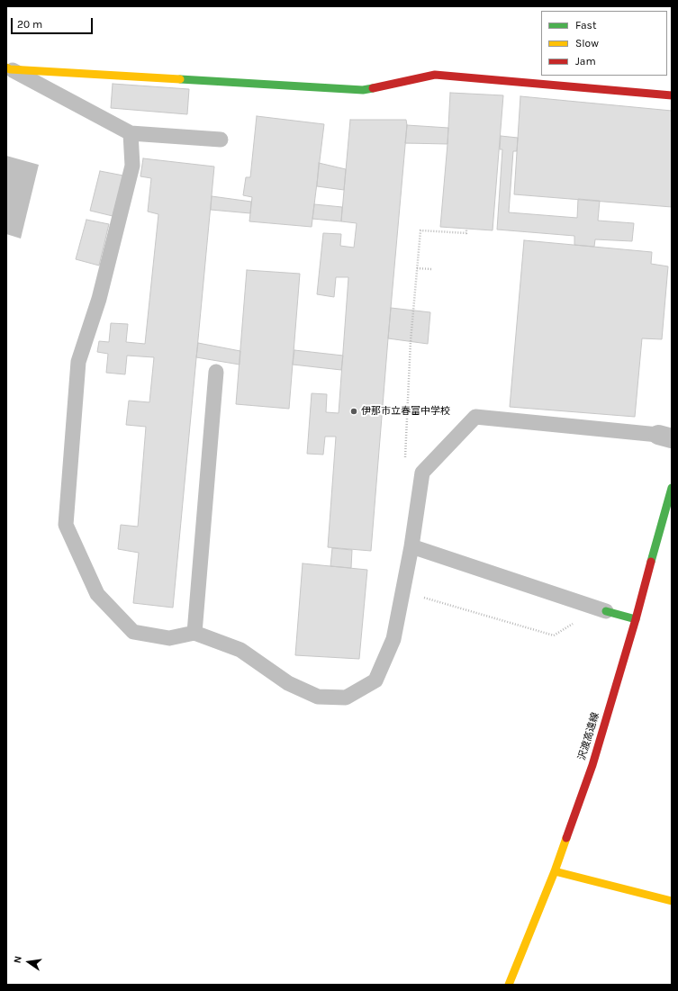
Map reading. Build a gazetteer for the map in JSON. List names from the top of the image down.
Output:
{
  "streets": {
    "street": ["沢渡高遠線"]
  },
  "places": ["伊那市立春富中学校"],
  "legend": ["Fast", "Slow", "Jam"],
  "scale_bar": "20 m",
  "north": "left"
}
